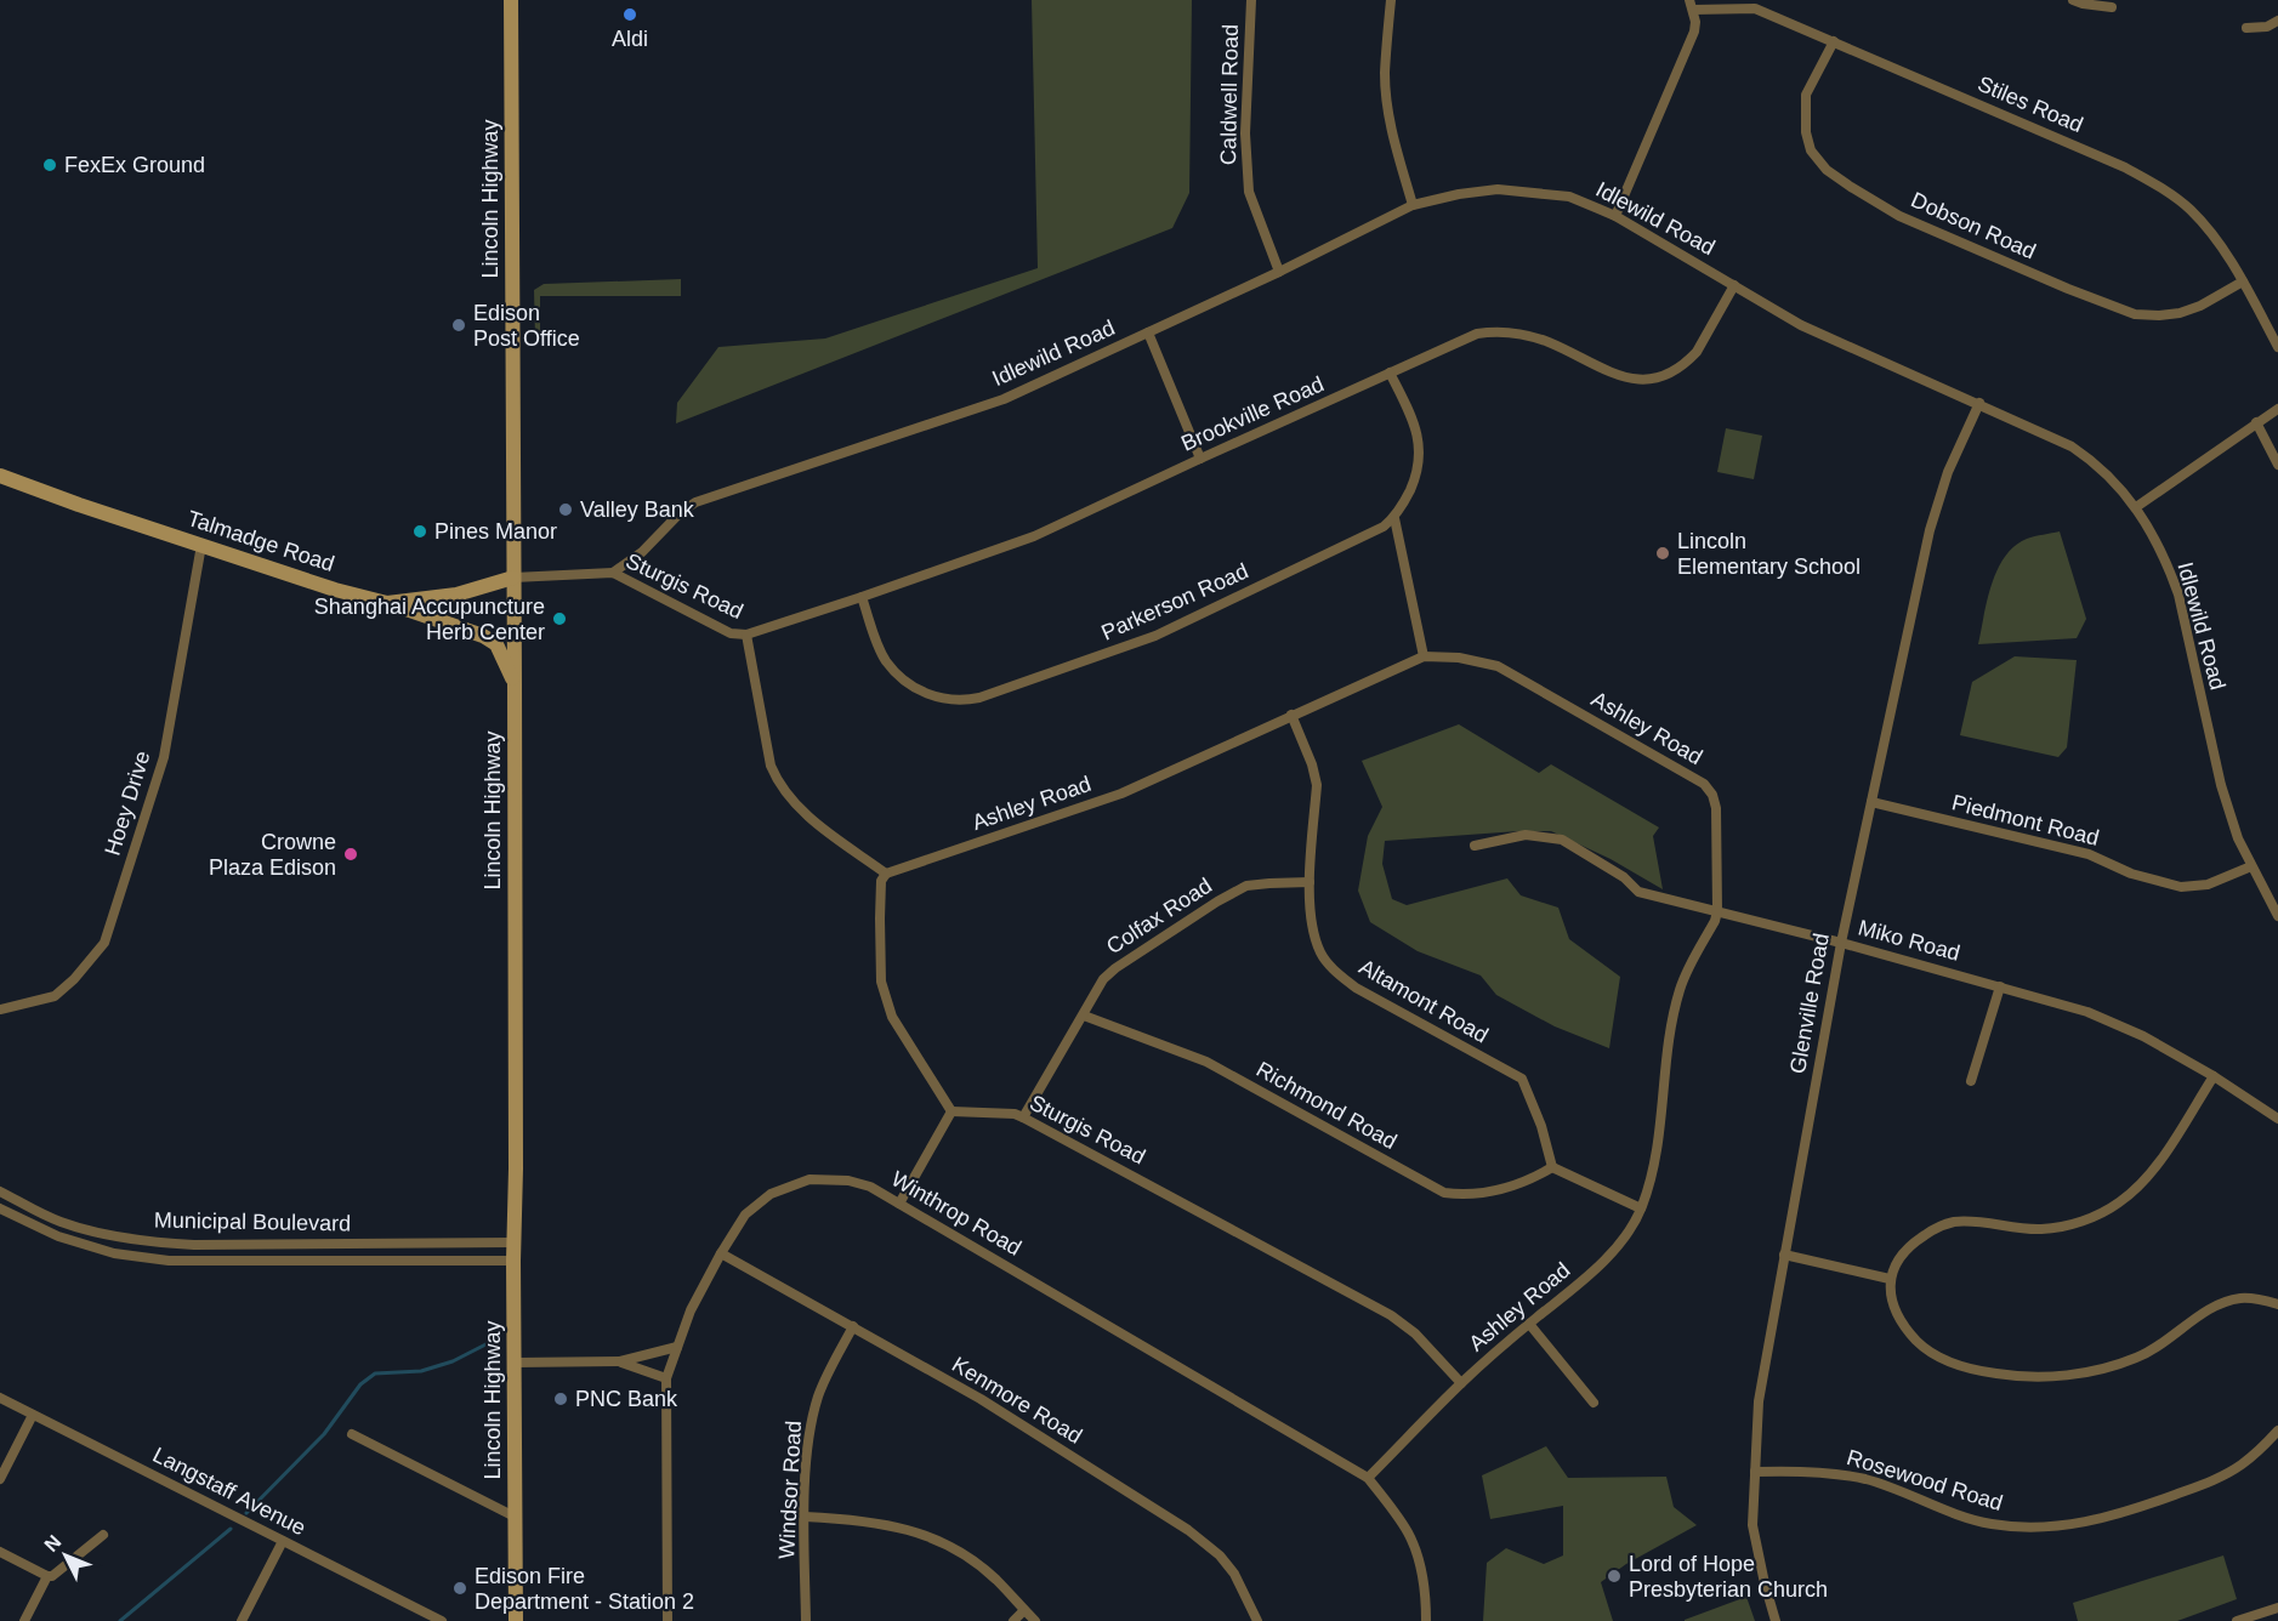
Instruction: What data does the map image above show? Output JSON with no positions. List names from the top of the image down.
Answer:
{
  "streets": {
    "main road": ["Lincoln Highway", "Talmadge Road"],
    "street": [
      "Caldwell Road",
      "Stiles Road",
      "Idlewild Road",
      "Dobson Road",
      "Brookville Road",
      "Sturgis Road",
      "Parkerson Road",
      "Ashley Road",
      "Hoey Drive",
      "Piedmont Road",
      "Colfax Road",
      "Miko Road",
      "Altamont Road",
      "Glenville Road",
      "Richmond Road",
      "Winthrop Road",
      "Municipal Boulevard",
      "Kenmore Road",
      "Rosewood Road",
      "Windsor Road",
      "Langstaff Avenue"
    ]
  },
  "crossings": [
    ["Caldwell Road", "Idlewild Road"],
    ["Stiles Road", "Dobson Road"],
    ["Lincoln Highway", "Talmadge Road"],
    ["Lincoln Highway", "Sturgis Road"],
    ["Lincoln Highway", "Municipal Boulevard"],
    ["Idlewild Road", "Brookville Road"],
    ["Idlewild Road", "Sturgis Road"],
    ["Idlewild Road", "Piedmont Road"],
    ["Idlewild Road", "Glenville Road"],
    ["Brookville Road", "Sturgis Road"],
    ["Brookville Road", "Parkerson Road"],
    ["Talmadge Road", "Sturgis Road"],
    ["Talmadge Road", "Hoey Drive"],
    ["Sturgis Road", "Ashley Road"],
    ["Sturgis Road", "Colfax Road"],
    ["Ashley Road", "Miko Road"],
    ["Ashley Road", "Altamont Road"],
    ["Ashley Road", "Winthrop Road"],
    ["Piedmont Road", "Glenville Road"],
    ["Colfax Road", "Altamont Road"],
    ["Colfax Road", "Richmond Road"],
    ["Miko Road", "Glenville Road"],
    ["Altamont Road", "Richmond Road"],
    ["Glenville Road", "Rosewood Road"],
    ["Winthrop Road", "Kenmore Road"],
    ["Kenmore Road", "Windsor Road"]
  ],
  "places": [
    "Aldi",
    "FexEx Ground",
    "Edison Post Office",
    "Valley Bank",
    "Pines Manor",
    "Lincoln Elementary School",
    "Shanghai Accupuncture Herb Center",
    "Crowne Plaza Edison",
    "PNC Bank",
    "Lord of Hope Presbyterian Church",
    "Edison Fire Department - Station 2"
  ],
  "north": "top left"
}
